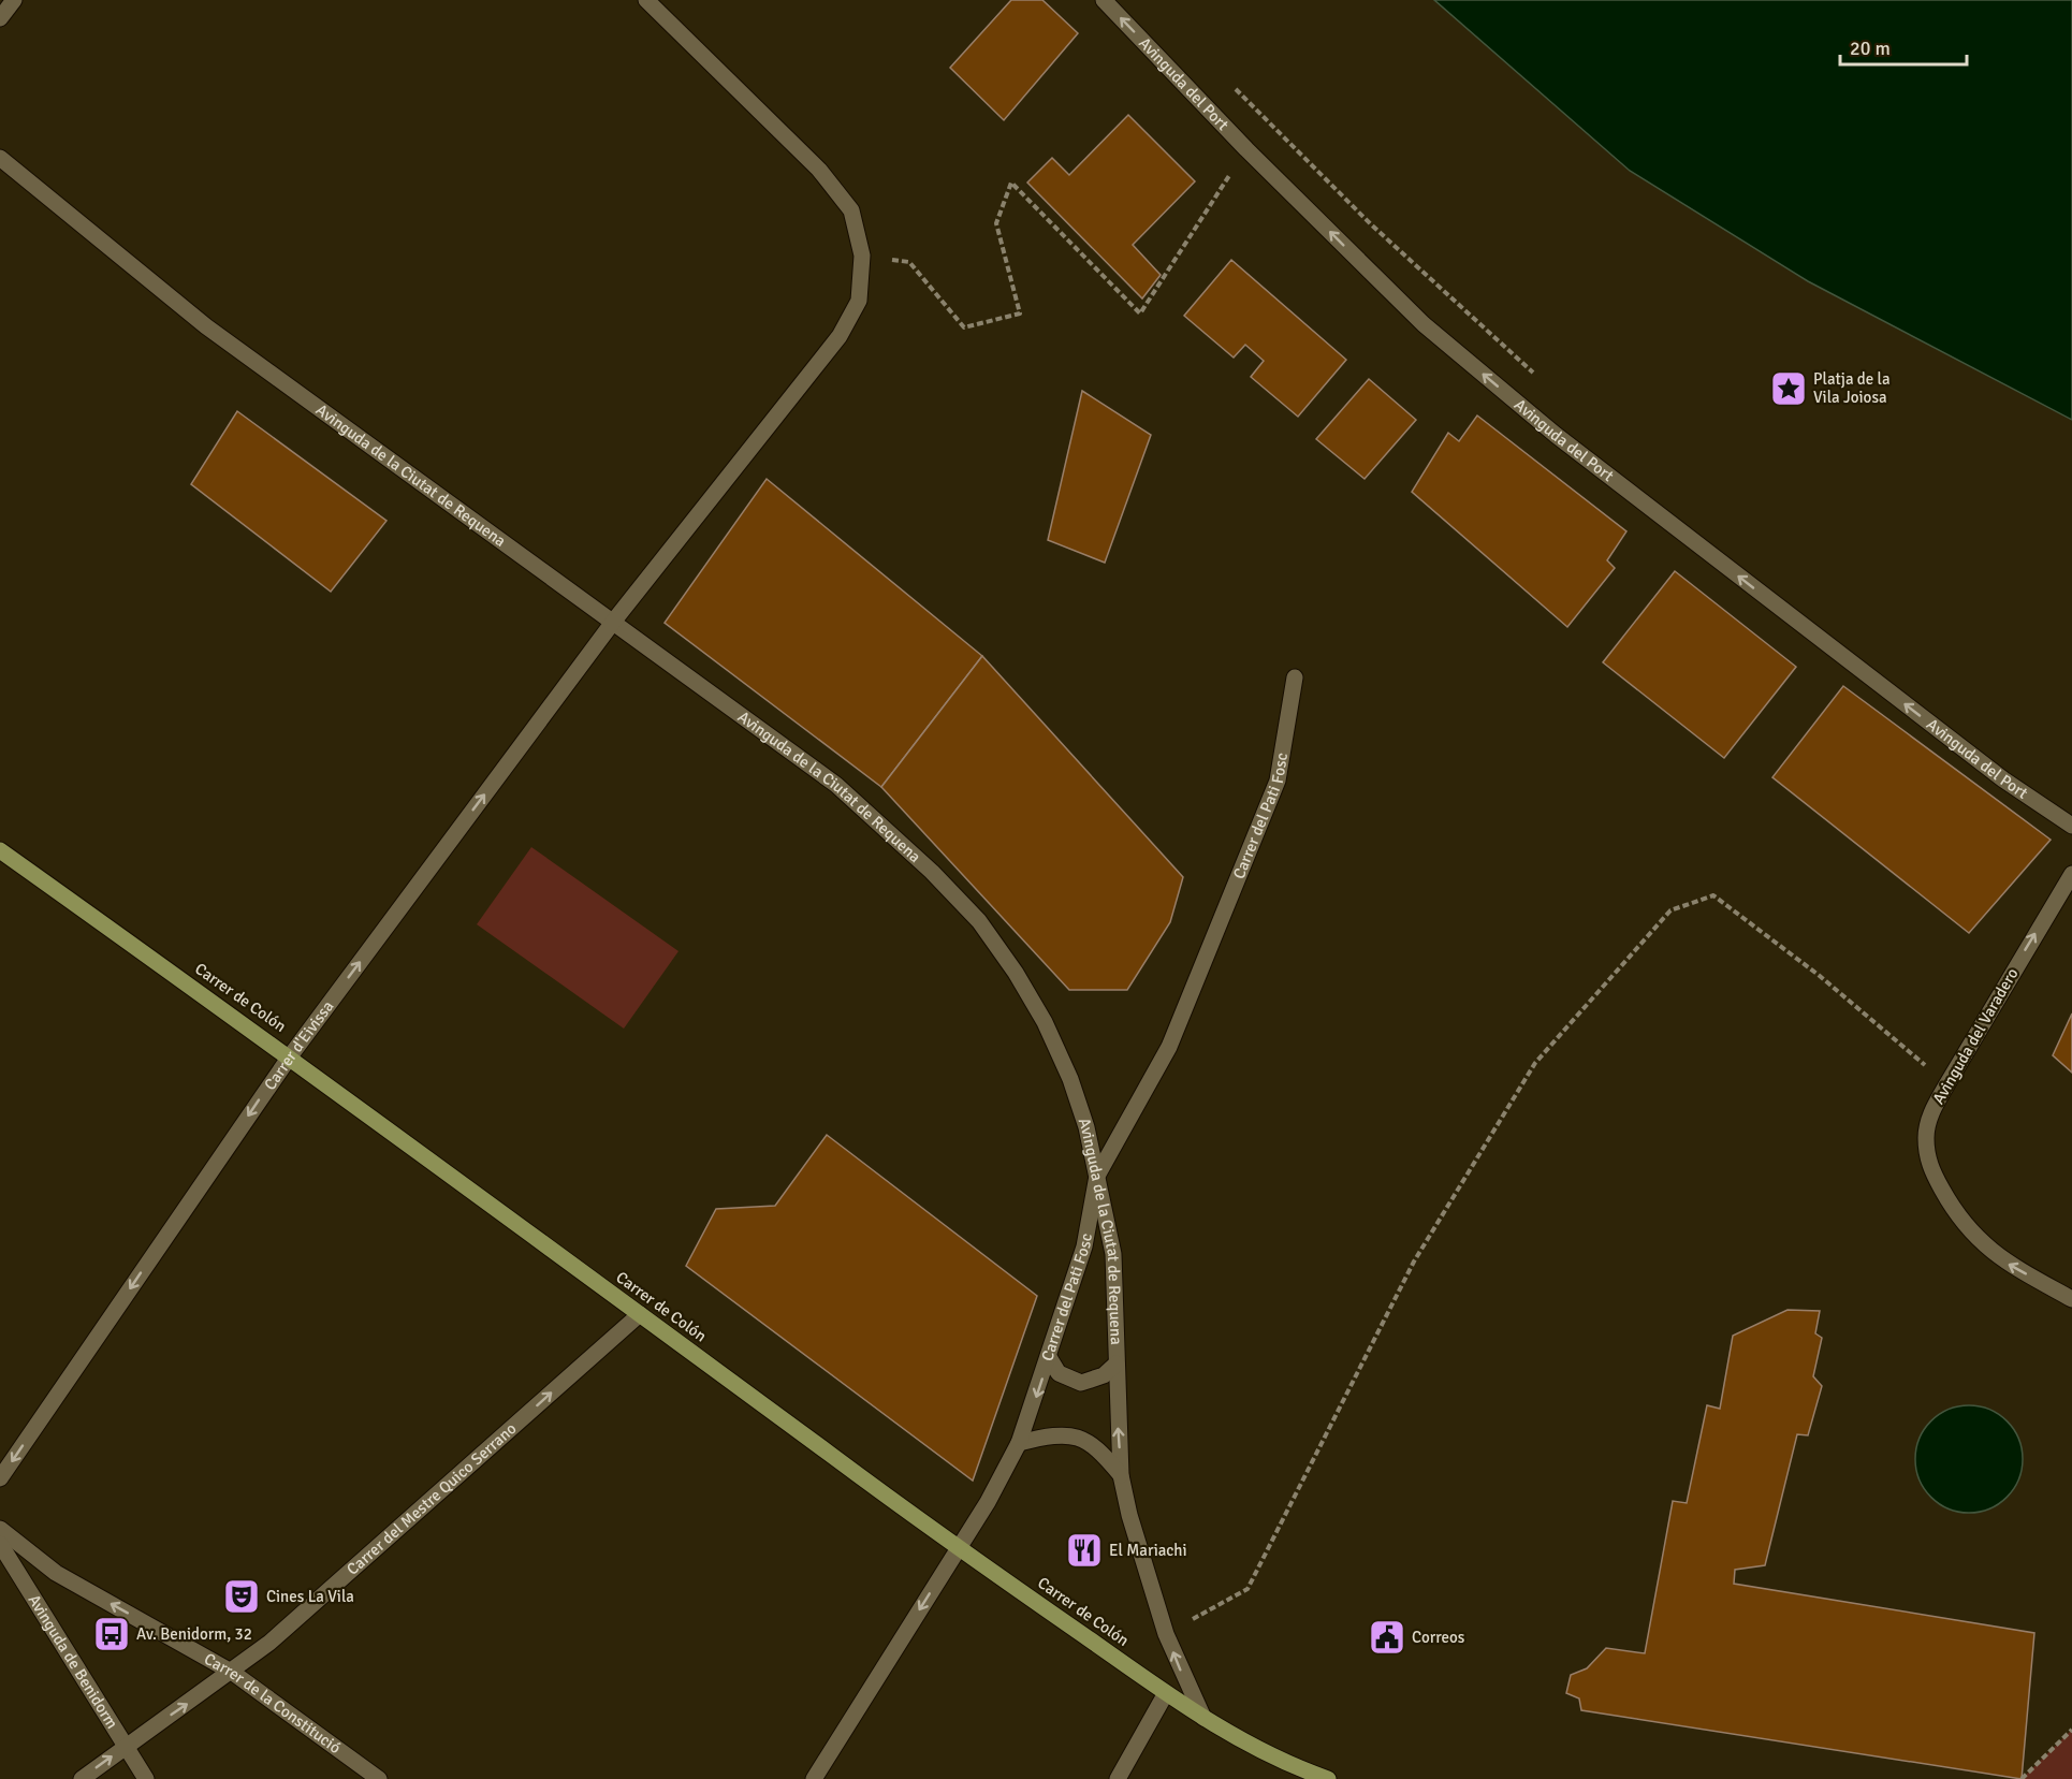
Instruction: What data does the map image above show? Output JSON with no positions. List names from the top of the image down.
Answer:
{
  "streets": {
    "main road": ["Carrer de Colón"],
    "street": [
      "Avinguda del Port",
      "Avinguda de la Ciutat de Requena",
      "Carrer del Pati Fosc",
      "Avinguda del Varadero",
      "Carrer d'Eivissa",
      "Carrer del Mestre Quico Serrano",
      "Avinguda de Benidorm",
      "Carrer de la Constitució"
    ]
  },
  "crossings": [
    ["Avinguda de la Ciutat de Requena", "Carrer del Pati Fosc"],
    ["Avinguda de la Ciutat de Requena", "Carrer de Colón"],
    ["Avinguda de la Ciutat de Requena", "Carrer d'Eivissa"],
    ["Carrer del Pati Fosc", "Carrer de Colón"],
    ["Carrer de Colón", "Carrer d'Eivissa"],
    ["Carrer de Colón", "Carrer del Mestre Quico Serrano"],
    ["Carrer del Mestre Quico Serrano", "Avinguda de Benidorm"],
    ["Carrer del Mestre Quico Serrano", "Carrer de la Constitució"]
  ],
  "one_way": ["Avinguda del Port", "Carrer del Mestre Quico Serrano", "Carrer de la Constitució"],
  "places": {
    "place": ["Platja de la Vila Joiosa"],
    "restaurant": ["El Mariachi"],
    "theatre": ["Cines La Vila"],
    "bus stop": ["Av. Benidorm, 32"],
    "public building": ["Correos"]
  },
  "scale_bar": "20 m"
}
